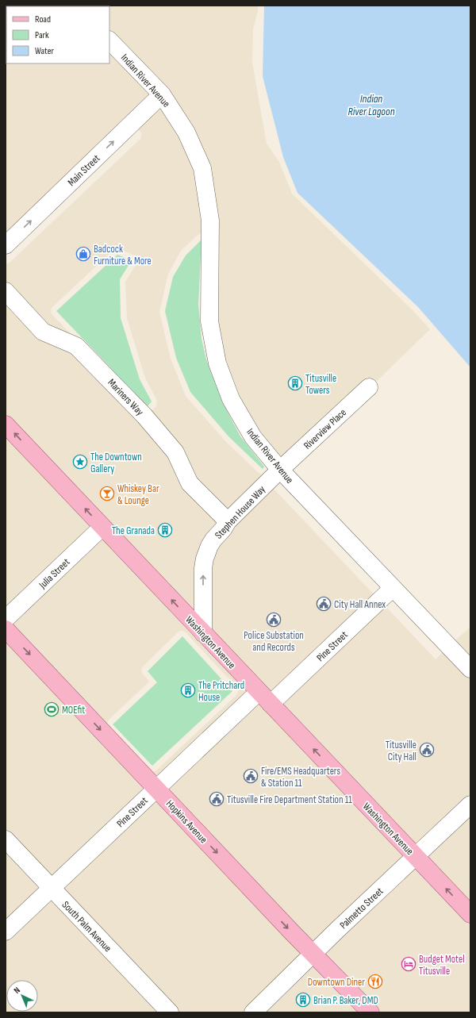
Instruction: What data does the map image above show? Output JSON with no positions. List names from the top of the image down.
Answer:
{
  "streets": {
    "main road": ["Washington Avenue", "Hopkins Avenue"],
    "street": [
      "Indian River Avenue",
      "Main Street",
      "Mariners Way",
      "Riverview Place",
      "Stephen House Way",
      "Julia Street",
      "Pine Street",
      "Palmetto Street",
      "South Palm Avenue"
    ]
  },
  "crossings": [
    ["Indian River Avenue", "Main Street"],
    ["Indian River Avenue", "Riverview Place"],
    ["Indian River Avenue", "Stephen House Way"],
    ["Indian River Avenue", "Pine Street"],
    ["Mariners Way", "Stephen House Way"],
    ["Riverview Place", "Stephen House Way"],
    ["Stephen House Way", "Washington Avenue"],
    ["Julia Street", "Washington Avenue"],
    ["Washington Avenue", "Pine Street"],
    ["Washington Avenue", "Palmetto Street"],
    ["Pine Street", "Hopkins Avenue"],
    ["Pine Street", "South Palm Avenue"],
    ["Hopkins Avenue", "Palmetto Street"]
  ],
  "one_way": [
    "Main Street",
    "Stephen House Way",
    "Washington Avenue",
    "Hopkins Avenue"
  ],
  "water": ["Indian River Lagoon"],
  "places": {
    "shop": ["Badcock Furniture & More"],
    "building": [
      "Titusville Towers",
      "The Granada",
      "The Pritchard House",
      "Brian P. Baker, DMD"
    ],
    "place": ["The Downtown Gallery"],
    "bar": ["Whiskey Bar & Lounge"],
    "public building": [
      "City Hall Annex",
      "Police Substation and Records",
      "Titusville City Hall",
      "Fire/EMS Headquarters & Station 11",
      "Titusville Fire Department Station 11"
    ],
    "sports": ["MOEfit"],
    "hotel": ["Budget Motel Titusville"],
    "restaurant": ["Downtown Diner"]
  },
  "legend": ["Road", "Park", "Water"],
  "north": "top left"
}
